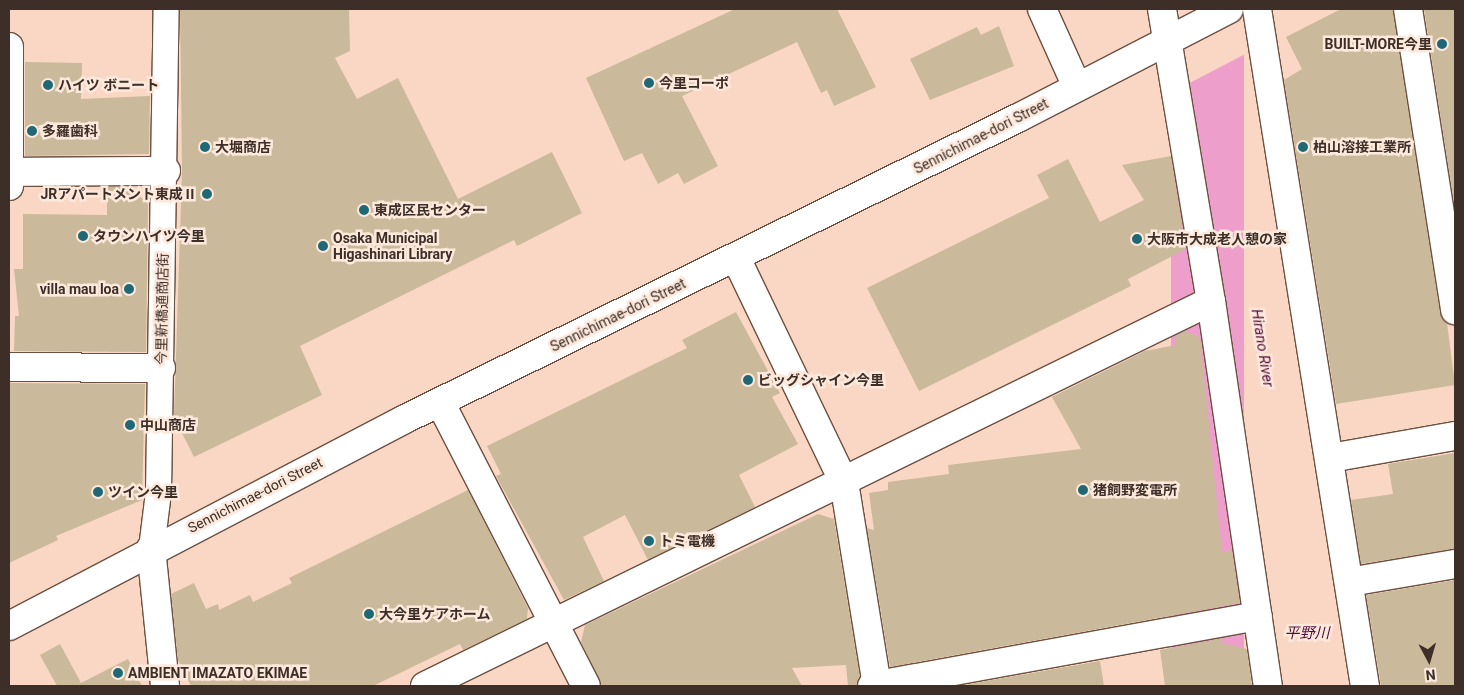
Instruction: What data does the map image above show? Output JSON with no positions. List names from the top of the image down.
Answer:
{
  "streets": {
    "street": ["Sennichimae-dori Street", "今里新橋通商店街"]
  },
  "crossings": [
    ["Sennichimae-dori Street", "今里新橋通商店街"]
  ],
  "water": ["Hirano River", "平野川"],
  "places": [
    "BUILT-MORE今里",
    "今里コーポ",
    "ハイツ ボニート",
    "多羅歯科",
    "大堀商店",
    "柏山溶接工業所",
    "JRアパートメント東成Ⅱ",
    "東成区民センター",
    "タウンハイツ今里",
    "大阪市大成老人憩の家",
    "Osaka Municipal Higashinari Library",
    "villa mau loa",
    "ビッグシャイン今里",
    "中山商店",
    "猪飼野変電所",
    "ツイン今里",
    "トミ電機",
    "大今里ケアホーム",
    "AMBIENT IMAZATO EKIMAE"
  ],
  "north": "bottom"
}
